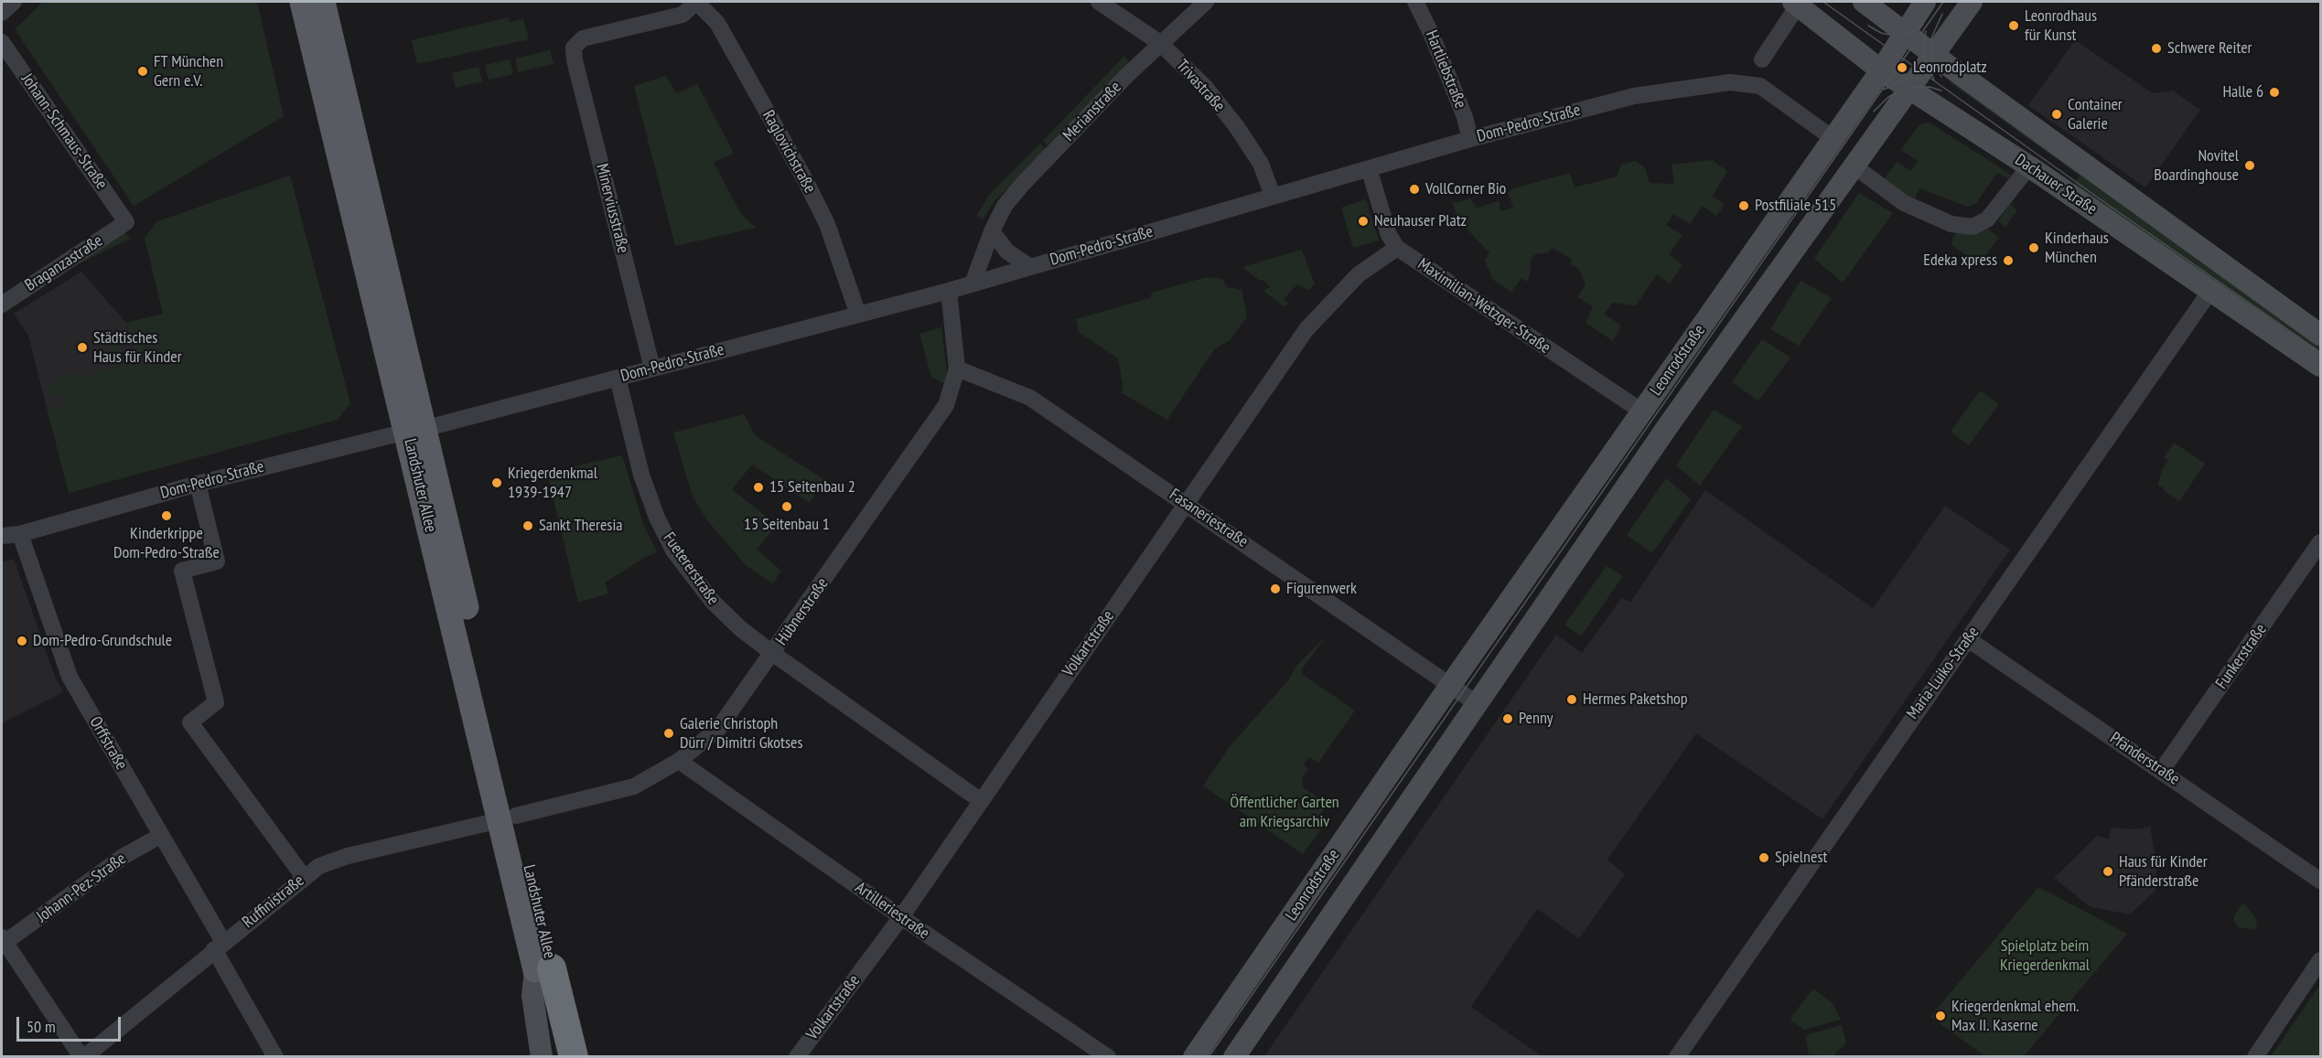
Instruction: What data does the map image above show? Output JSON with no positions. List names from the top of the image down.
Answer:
{
  "streets": {
    "highway": ["Landshuter Allee"],
    "main road": ["Dachauer Straße", "Leonrodstraße"],
    "street": [
      "Hartliebstraße",
      "Trivastraße",
      "Merianstraße",
      "Dom-Pedro-Straße",
      "Johann-Schmaus-Straße",
      "Raglovichstraße",
      "Minerviusstraße",
      "Braganzastraße",
      "Maximilian-Wetzger-Straße",
      "Fasaneriestraße",
      "Fuetererstraße",
      "Hübnerstraße",
      "Volkartstraße",
      "Funkerstraße",
      "Maria-Luiko-Straße",
      "Orffstraße",
      "Pfänderstraße",
      "Johann-Pez-Straße",
      "Ruffinistraße",
      "Artilleriestraße"
    ]
  },
  "crossings": [
    ["Hartliebstraße", "Dom-Pedro-Straße"],
    ["Trivastraße", "Merianstraße"],
    ["Trivastraße", "Dom-Pedro-Straße"],
    ["Merianstraße", "Dom-Pedro-Straße"],
    ["Dom-Pedro-Straße", "Raglovichstraße"],
    ["Dom-Pedro-Straße", "Minerviusstraße"],
    ["Dom-Pedro-Straße", "Landshuter Allee"],
    ["Dom-Pedro-Straße", "Fuetererstraße"],
    ["Dom-Pedro-Straße", "Hübnerstraße"],
    ["Dom-Pedro-Straße", "Orffstraße"],
    ["Johann-Schmaus-Straße", "Braganzastraße"],
    ["Raglovichstraße", "Minerviusstraße"],
    ["Dachauer Straße", "Leonrodstraße"],
    ["Dachauer Straße", "Maria-Luiko-Straße"],
    ["Maximilian-Wetzger-Straße", "Leonrodstraße"],
    ["Maximilian-Wetzger-Straße", "Volkartstraße"],
    ["Leonrodstraße", "Fasaneriestraße"],
    ["Landshuter Allee", "Hübnerstraße"],
    ["Landshuter Allee", "Ruffinistraße"],
    ["Fasaneriestraße", "Hübnerstraße"],
    ["Fasaneriestraße", "Volkartstraße"],
    ["Fuetererstraße", "Hübnerstraße"],
    ["Fuetererstraße", "Volkartstraße"],
    ["Hübnerstraße", "Ruffinistraße"],
    ["Hübnerstraße", "Artilleriestraße"],
    ["Volkartstraße", "Artilleriestraße"],
    ["Funkerstraße", "Pfänderstraße"],
    ["Maria-Luiko-Straße", "Pfänderstraße"],
    ["Orffstraße", "Johann-Pez-Straße"],
    ["Orffstraße", "Ruffinistraße"]
  ],
  "parks": ["Öffentlicher Garten am Kriegsarchiv", "Spielplatz beim Kriegerdenkmal"],
  "places": [
    "Leonrodhaus für Kunst",
    "Schwere Reiter",
    "Leonrodplatz",
    "FT München Gern e.V.",
    "Halle 6",
    "Container Galerie",
    "Novitel Boardinghouse",
    "VollCorner Bio",
    "Postfiliale 515",
    "Neuhauser Platz",
    "Kinderhaus München",
    "Edeka xpress",
    "Städtisches Haus für Kinder",
    "Kriegerdenkmal 1939-1947",
    "15 Seitenbau 2",
    "15 Seitenbau 1",
    "Kinderkrippe Dom-Pedro-Straße",
    "Sankt Theresia",
    "Figurenwerk",
    "Dom-Pedro-Grundschule",
    "Hermes Paketshop",
    "Penny",
    "Galerie Christoph Dürr / Dimitri Gkotses",
    "Spielnest",
    "Haus für Kinder Pfänderstraße",
    "Kriegerdenkmal ehem. Max II. Kaserne"
  ],
  "scale_bar": "50 m"
}
